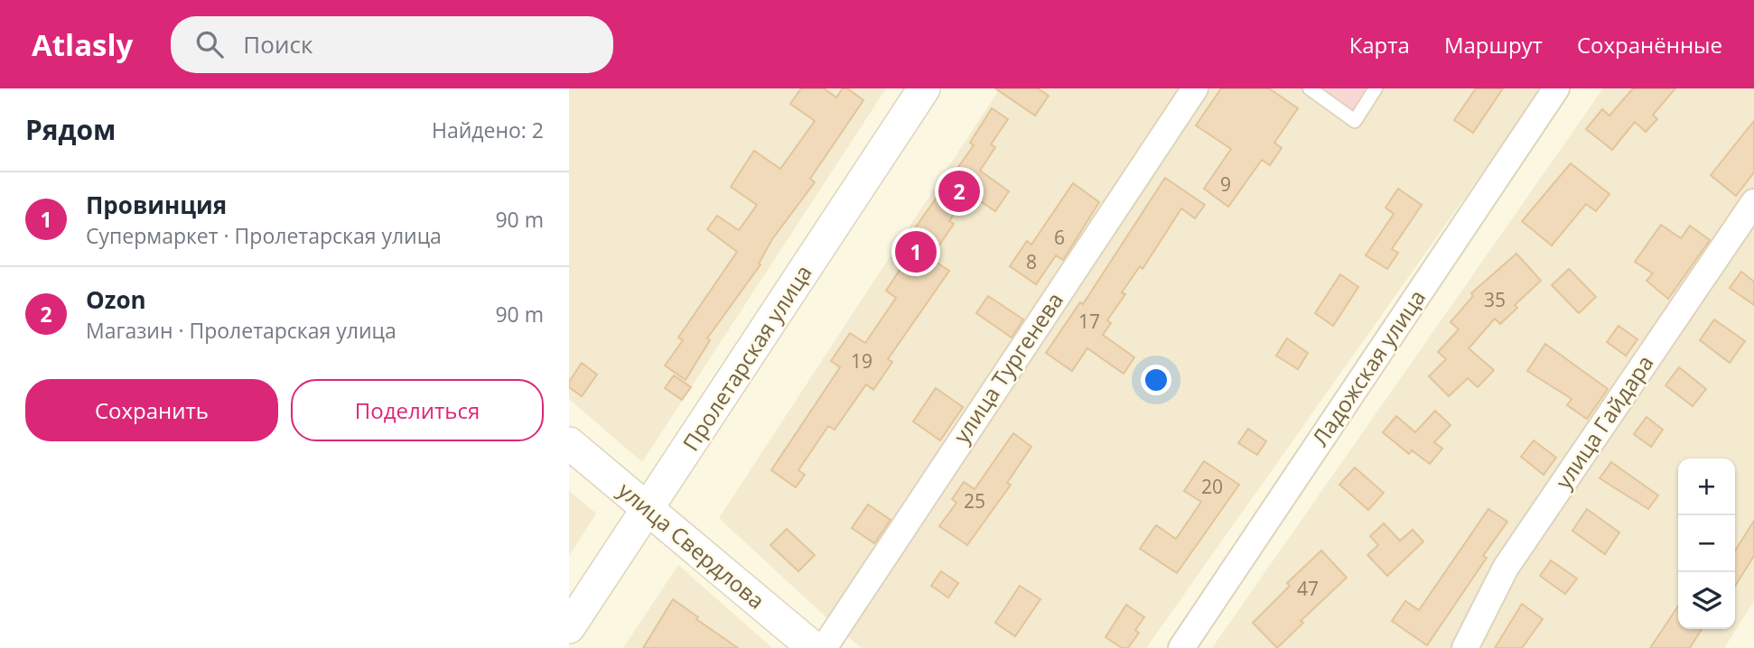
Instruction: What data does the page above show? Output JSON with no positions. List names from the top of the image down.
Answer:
{
  "streets": {
    "street": [
      "Пролетарская улица",
      "улица Тургенева",
      "Ладожская улица",
      "улица Гайдара",
      "улица Свердлова"
    ]
  },
  "crossings": [
    ["Пролетарская улица", "улица Свердлова"]
  ],
  "house_numbers": [
    "9",
    "6",
    "8",
    "35",
    "17",
    "19",
    "20",
    "25",
    "47"
  ],
  "page": {
    "header": "Atlasly",
    "search": "Поиск",
    "nav": ["Карта", "Маршрут", "Сохранённые"],
    "heading": ["Рядом", "Найдено: 2"],
    "pins": ["2", "1"],
    "list": [
      {
        "mark": "1",
        "name": "Провинция",
        "note": "Супермаркет · Пролетарская улица",
        "value": "90 m"
      },
      {
        "mark": "2",
        "name": "Ozon",
        "note": "Магазин · Пролетарская улица",
        "value": "90 m"
      }
    ],
    "buttons": ["Сохранить", "Поделиться"],
    "map_buttons": ["+", "−"]
  }
}
